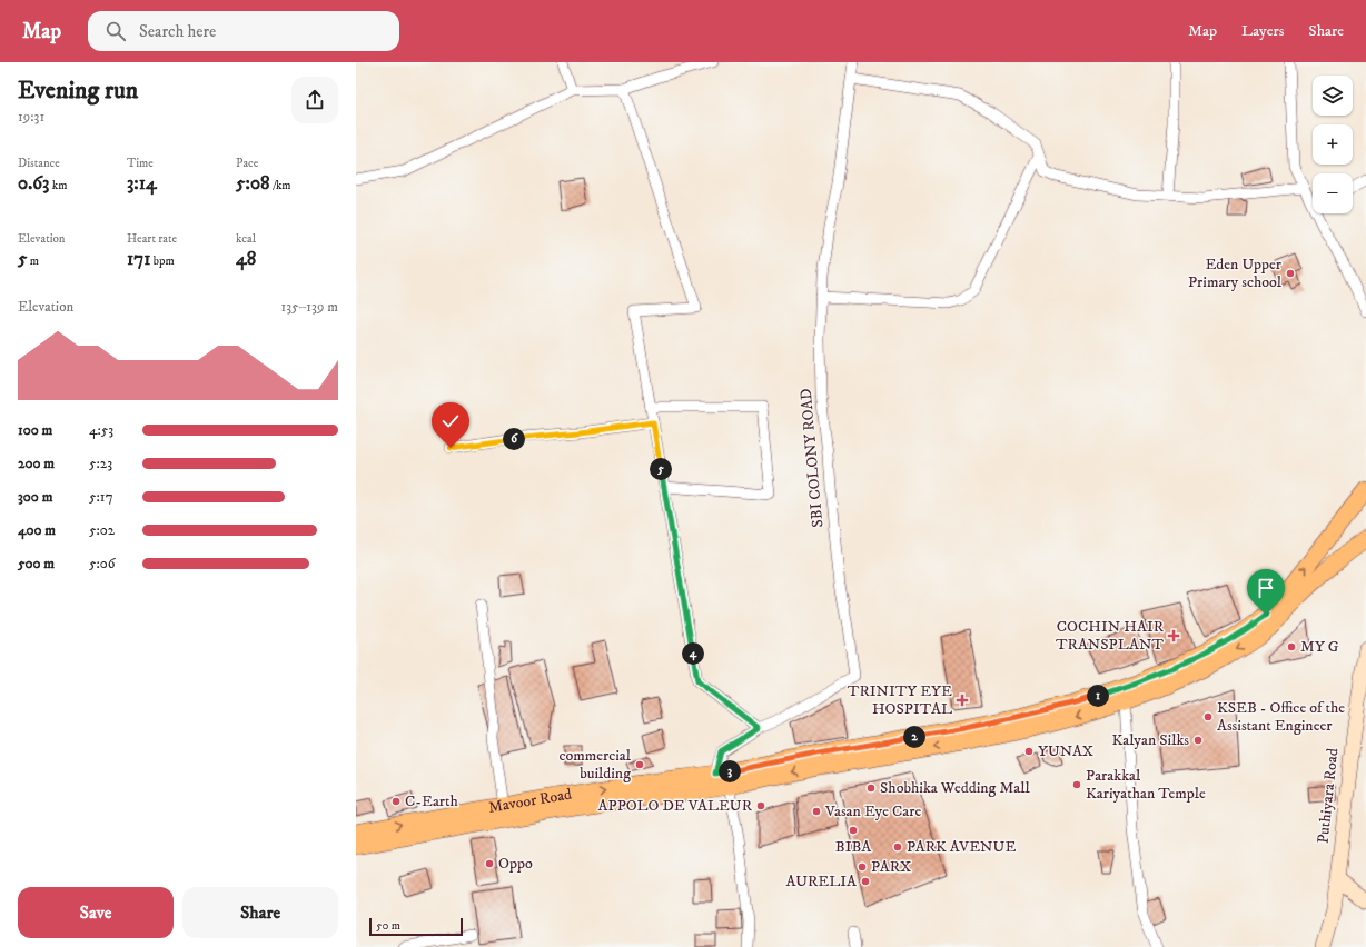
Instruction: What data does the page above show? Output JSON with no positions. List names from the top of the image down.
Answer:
{
  "streets": {
    "main road": ["Mavoor Road"],
    "street": ["SBI COLONY ROAD", "Puthiyara Road"]
  },
  "crossings": [
    ["SBI COLONY ROAD", "Mavoor Road"]
  ],
  "places": {
    "other": [
      "Eden Upper Primary school",
      "MY G",
      "KSEB - Office of the Assistant Engineer",
      "Kalyan Silks",
      "YUNAX",
      "commercial building",
      "Parakkal Kariyathan Temple",
      "Shobhika Wedding Mall",
      "C-Earth",
      "APPOLO DE VALEUR",
      "Vasan Eye Care",
      "BIBA",
      "PARK AVENUE",
      "Oppo",
      "PARX",
      "AURELIA"
    ],
    "health": ["COCHIN HAIR TRANSPLANT", "TRINITY EYE HOSPITAL"]
  },
  "scale_bar": "50 m",
  "page": {
    "header": "Map",
    "search": "Search here",
    "nav": ["Map", "Layers", "Share"],
    "heading": ["Evening run", "19:31"],
    "map_buttons": ["+", "−"],
    "stats": [
      ["Distance", "0.63 km"],
      ["Time", "3:14"],
      ["Pace", "5:08 /km"],
      ["Elevation", "5 m"],
      ["Heart rate", "171 bpm"],
      ["kcal", "48"]
    ],
    "chart": ["Elevation", "135–139 m"],
    "list": [
      {
        "name": "100 m",
        "note": "4:53"
      },
      {
        "name": "200 m",
        "note": "5:23"
      },
      {
        "name": "300 m",
        "note": "5:17"
      },
      {
        "name": "400 m",
        "note": "5:02"
      },
      {
        "name": "500 m",
        "note": "5:06"
      }
    ],
    "pins": [
      "6",
      "5",
      "4",
      "1",
      "2",
      "3"
    ],
    "buttons": ["Save", "Share"],
    "scale": "50 m"
  }
}
